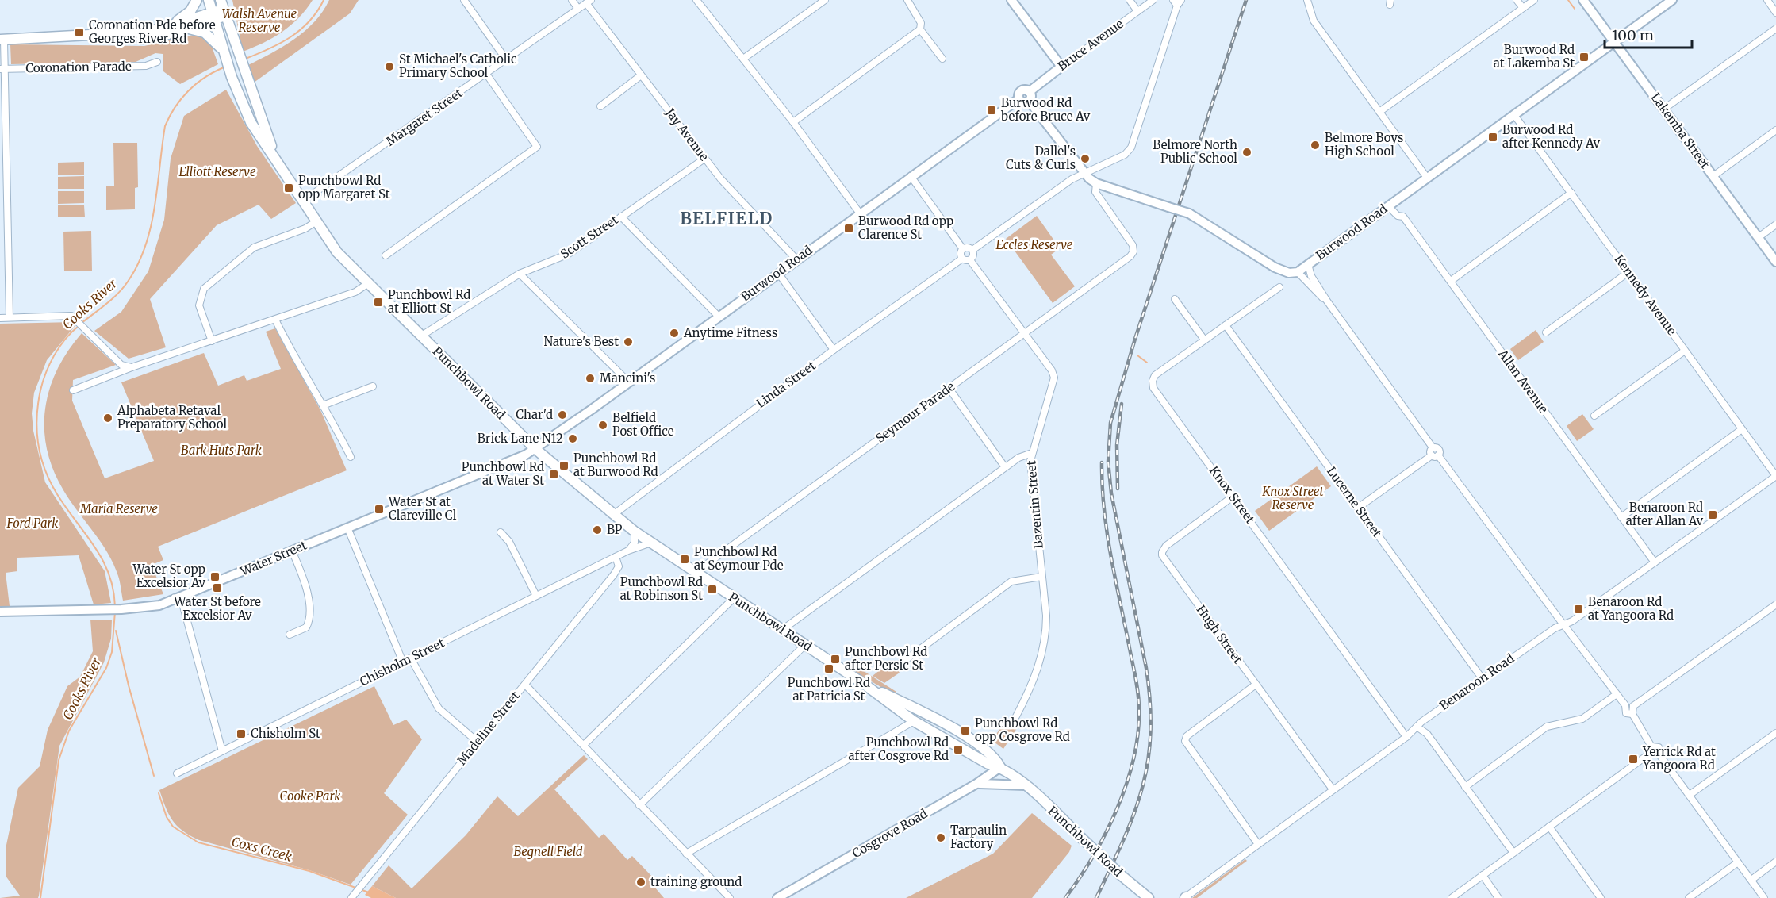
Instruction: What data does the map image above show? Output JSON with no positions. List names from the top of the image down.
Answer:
{
  "streets": {
    "main road": [
      "Bruce Avenue",
      "Lakemba Street",
      "Burwood Road",
      "Punchbowl Road",
      "Water Street",
      "Cosgrove Road"
    ],
    "street": [
      "Coronation Parade",
      "Margaret Street",
      "Jay Avenue",
      "Scott Street",
      "Kennedy Avenue",
      "Allan Avenue",
      "Linda Street",
      "Seymour Parade",
      "Knox Street",
      "Lucerne Street",
      "Bazentin Street",
      "Hugh Street",
      "Chisholm Street",
      "Benaroon Road",
      "Madeline Street"
    ]
  },
  "crossings": [
    ["Bruce Avenue", "Burwood Road"],
    ["Margaret Street", "Jay Avenue"],
    ["Margaret Street", "Punchbowl Road"],
    ["Lakemba Street", "Burwood Road"],
    ["Jay Avenue", "Burwood Road"],
    ["Jay Avenue", "Scott Street"],
    ["Burwood Road", "Kennedy Avenue"],
    ["Burwood Road", "Allan Avenue"],
    ["Burwood Road", "Punchbowl Road"],
    ["Burwood Road", "Water Street"],
    ["Scott Street", "Punchbowl Road"],
    ["Kennedy Avenue", "Benaroon Road"],
    ["Allan Avenue", "Benaroon Road"],
    ["Punchbowl Road", "Linda Street"],
    ["Punchbowl Road", "Seymour Parade"],
    ["Punchbowl Road", "Water Street"],
    ["Punchbowl Road", "Chisholm Street"],
    ["Punchbowl Road", "Cosgrove Road"],
    ["Linda Street", "Bazentin Street"],
    ["Seymour Parade", "Bazentin Street"],
    ["Knox Street", "Lucerne Street"],
    ["Knox Street", "Hugh Street"],
    ["Knox Street", "Benaroon Road"],
    ["Lucerne Street", "Benaroon Road"],
    ["Hugh Street", "Benaroon Road"],
    ["Chisholm Street", "Madeline Street"]
  ],
  "districts": ["BELFIELD"],
  "water": ["Cooks River", "Coxs Creek"],
  "parks": [
    "Walsh Avenue Reserve",
    "Elliott Reserve",
    "Eccles Reserve",
    "Bark Huts Park",
    "Knox Street Reserve",
    "Maria Reserve",
    "Ford Park",
    "Cooke Park",
    "Begnell Field"
  ],
  "places": {
    "transit": [
      "Coronation Pde before Georges River Rd",
      "Burwood Rd at Lakemba St",
      "Burwood Rd before Bruce Av",
      "Burwood Rd after Kennedy Av",
      "Punchbowl Rd opp Margaret St",
      "Burwood Rd opp Clarence St",
      "Punchbowl Rd at Elliott St",
      "Punchbowl Rd at Burwood Rd",
      "Punchbowl Rd at Water St",
      "Water St at Clareville Cl",
      "Benaroon Rd after Allan Av",
      "Punchbowl Rd at Seymour Pde",
      "Water St opp Excelsior Av",
      "Water St before Excelsior Av",
      "Punchbowl Rd at Robinson St",
      "Benaroon Rd at Yangoora Rd",
      "Punchbowl Rd after Persic St",
      "Punchbowl Rd at Patricia St",
      "Punchbowl Rd opp Cosgrove Rd",
      "Chisholm St",
      "Punchbowl Rd after Cosgrove Rd",
      "Yerrick Rd at Yangoora Rd"
    ],
    "other": [
      "St Michael's Catholic Primary School",
      "Belmore Boys High School",
      "Belmore North Public School",
      "Dallel's Cuts & Curls",
      "Anytime Fitness",
      "Nature's Best",
      "Mancini's",
      "Char'd",
      "Alphabeta Retaval Preparatory School",
      "Belfield Post Office",
      "Brick Lane N12",
      "BP",
      "Tarpaulin Factory",
      "training ground"
    ]
  },
  "scale_bar": "100 m"
}
